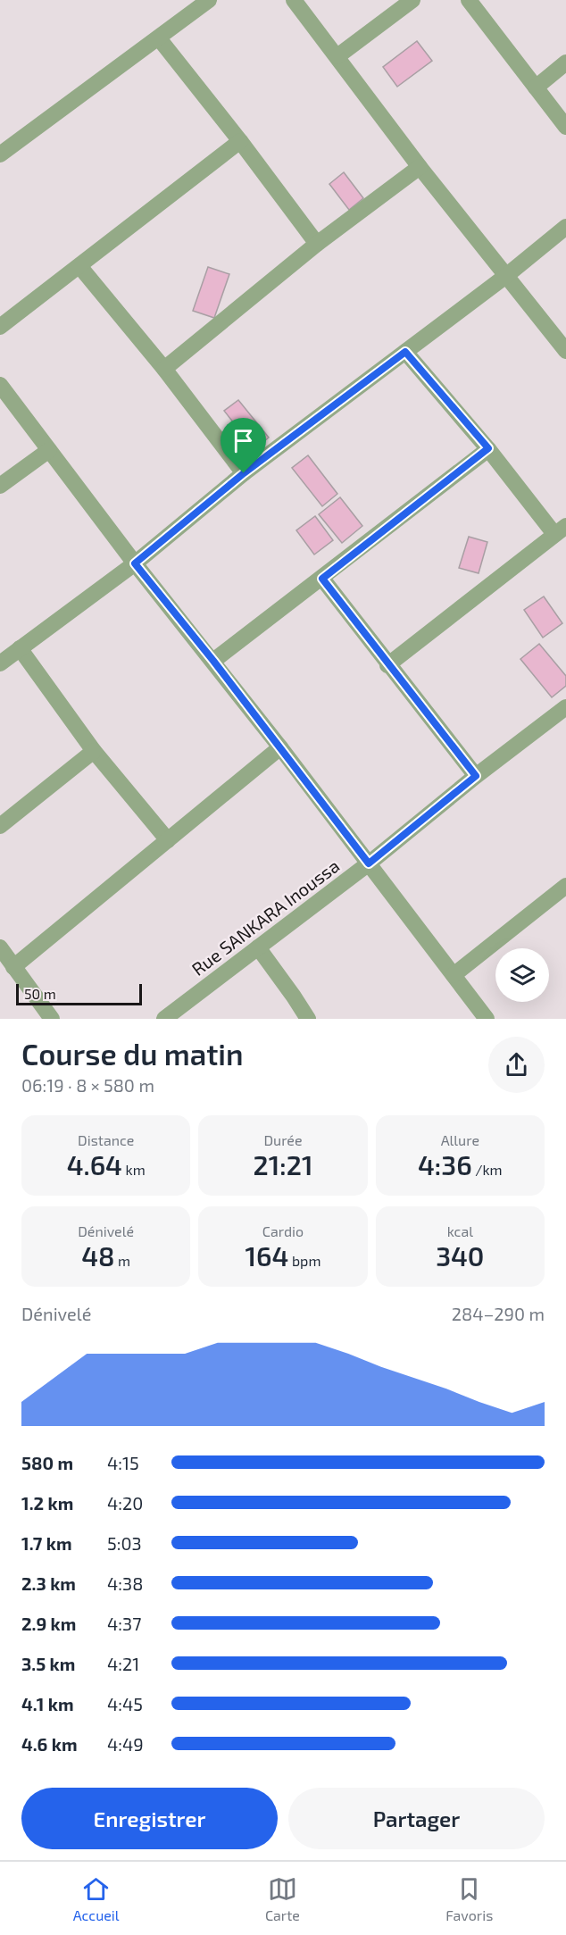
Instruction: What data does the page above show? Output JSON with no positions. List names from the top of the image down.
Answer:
{
  "streets": {
    "street": ["Rue SANKARA Inoussa"]
  },
  "scale_bar": "50 m",
  "page": {
    "scale": "50 m",
    "heading": ["Course du matin", "06:19 · 8 × 580 m"],
    "stats": [
      ["Distance", "4.64 km"],
      ["Durée", "21:21"],
      ["Allure", "4:36 /km"],
      ["Dénivelé", "48 m"],
      ["Cardio", "164 bpm"],
      ["kcal", "340"]
    ],
    "chart": ["Dénivelé", "284–290 m"],
    "list": [
      {
        "name": "580 m",
        "note": "4:15"
      },
      {
        "name": "1.2 km",
        "note": "4:20"
      },
      {
        "name": "1.7 km",
        "note": "5:03"
      },
      {
        "name": "2.3 km",
        "note": "4:38"
      },
      {
        "name": "2.9 km",
        "note": "4:37"
      },
      {
        "name": "3.5 km",
        "note": "4:21"
      },
      {
        "name": "4.1 km",
        "note": "4:45"
      },
      {
        "name": "4.6 km",
        "note": "4:49"
      }
    ],
    "buttons": ["Enregistrer", "Partager"],
    "tabs": ["Accueil", "Carte", "Favoris"]
  }
}
